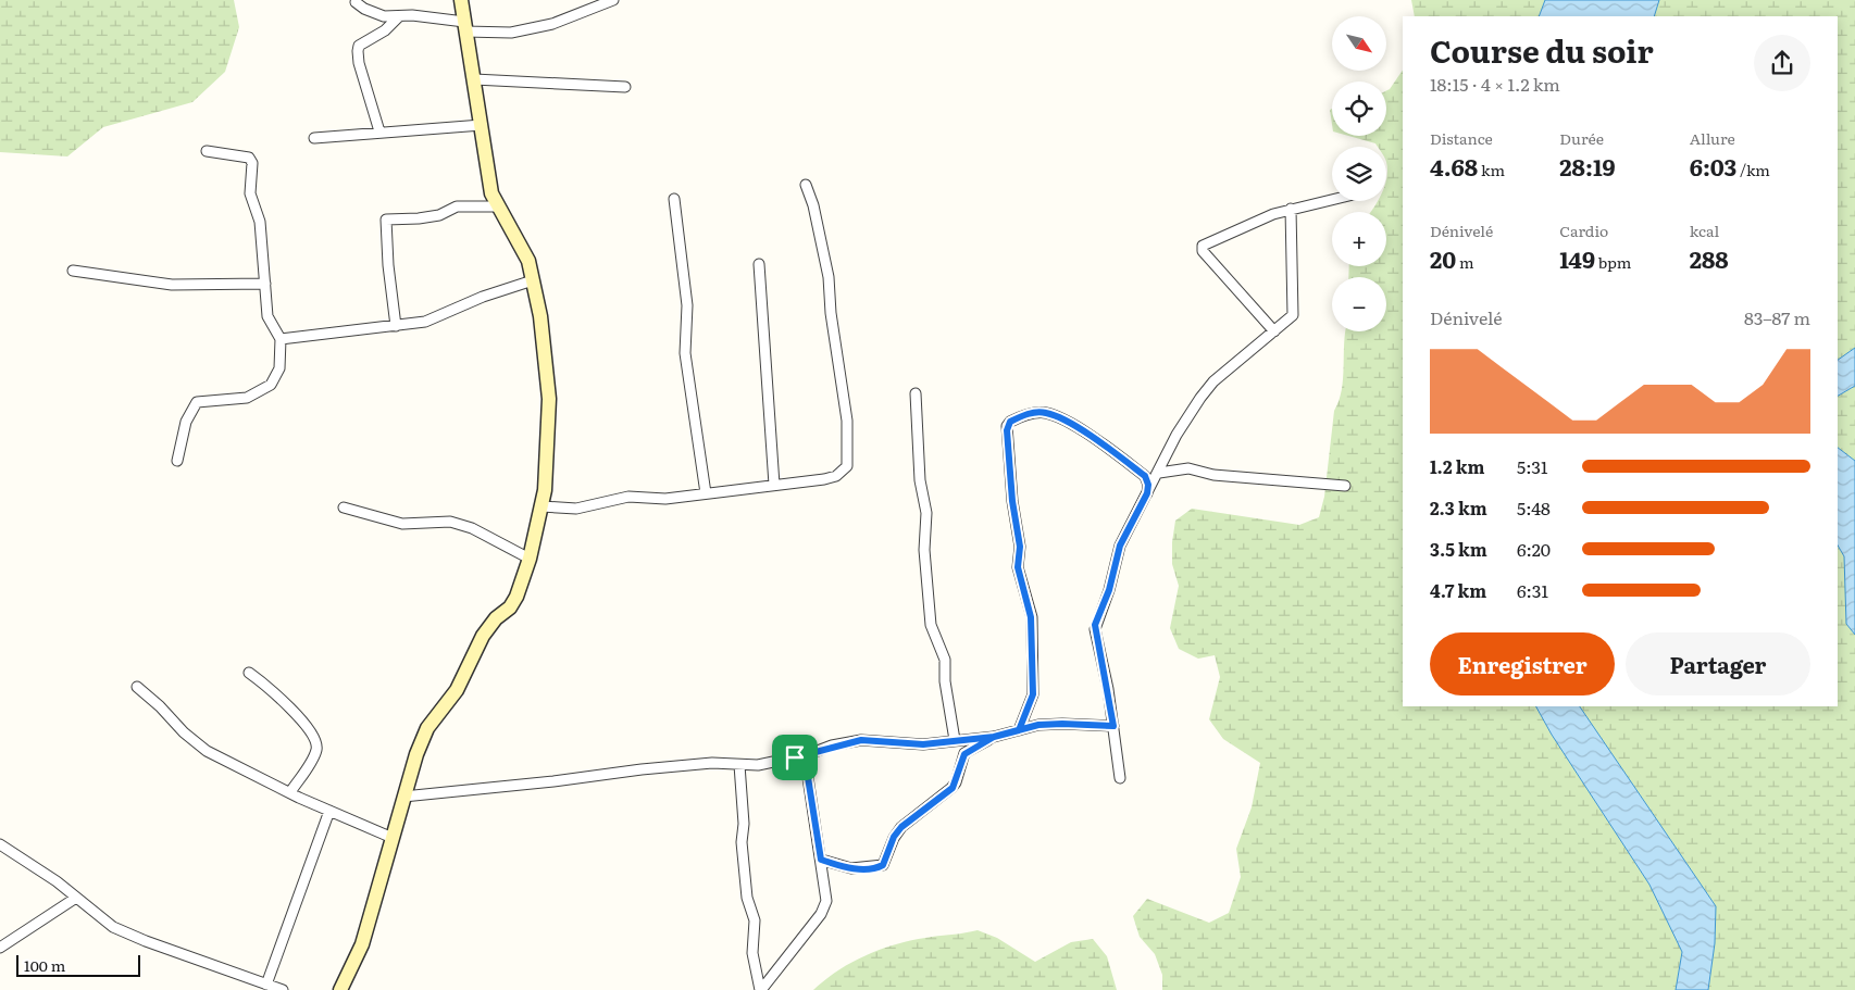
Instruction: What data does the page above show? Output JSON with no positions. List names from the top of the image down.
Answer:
{
  "scale_bar": "100 m",
  "north": "bottom right",
  "page": {
    "map_buttons": ["+", "−"],
    "heading": ["Course du soir", "18:15 · 4 × 1.2 km"],
    "stats": [
      ["Distance", "4.68 km"],
      ["Durée", "28:19"],
      ["Allure", "6:03 /km"],
      ["Dénivelé", "20 m"],
      ["Cardio", "149 bpm"],
      ["kcal", "288"]
    ],
    "chart": ["Dénivelé", "83–87 m"],
    "list": [
      {
        "name": "1.2 km",
        "note": "5:31"
      },
      {
        "name": "2.3 km",
        "note": "5:48"
      },
      {
        "name": "3.5 km",
        "note": "6:20"
      },
      {
        "name": "4.7 km",
        "note": "6:31"
      }
    ],
    "buttons": ["Enregistrer", "Partager"],
    "scale": "100 m"
  }
}
